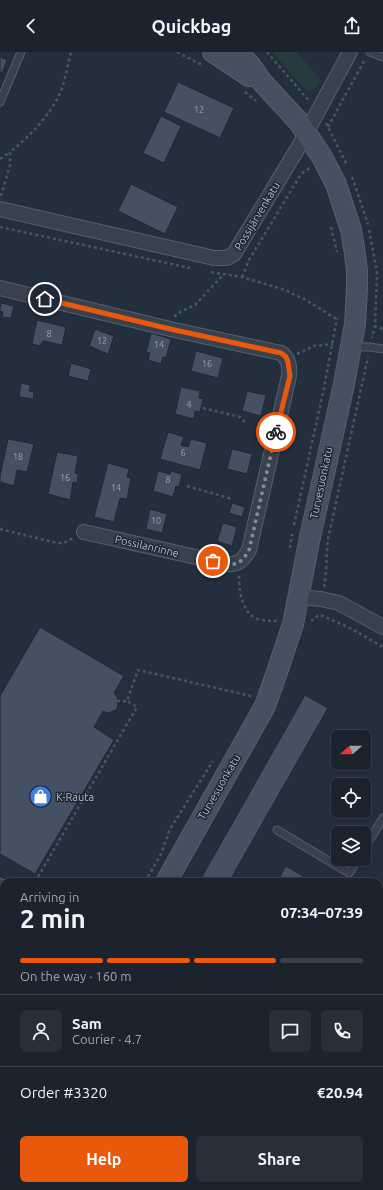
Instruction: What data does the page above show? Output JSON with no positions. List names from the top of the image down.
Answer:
{
  "streets": {
    "main road": ["Turvesuonkatu"],
    "street": ["Possijärvenkatu", "Possilanrinne"]
  },
  "crossings": [
    ["Possijärvenkatu", "Turvesuonkatu"]
  ],
  "places": {
    "shop": ["K-Rauta"]
  },
  "house_numbers": [
    "12",
    "8",
    "12",
    "14",
    "16",
    "4",
    "6",
    "18",
    "16",
    "8",
    "14",
    "10"
  ],
  "north": "left",
  "page": {
    "header": "Quickbag",
    "heading": ["2 min", "Arriving in", "07:34–07:39"],
    "panel": [
      "Sam",
      "Courier · 4.7",
      "Order #3320",
      "€20.94"
    ],
    "bar": "On the way · 160 m",
    "buttons": ["Help", "Share"]
  }
}
